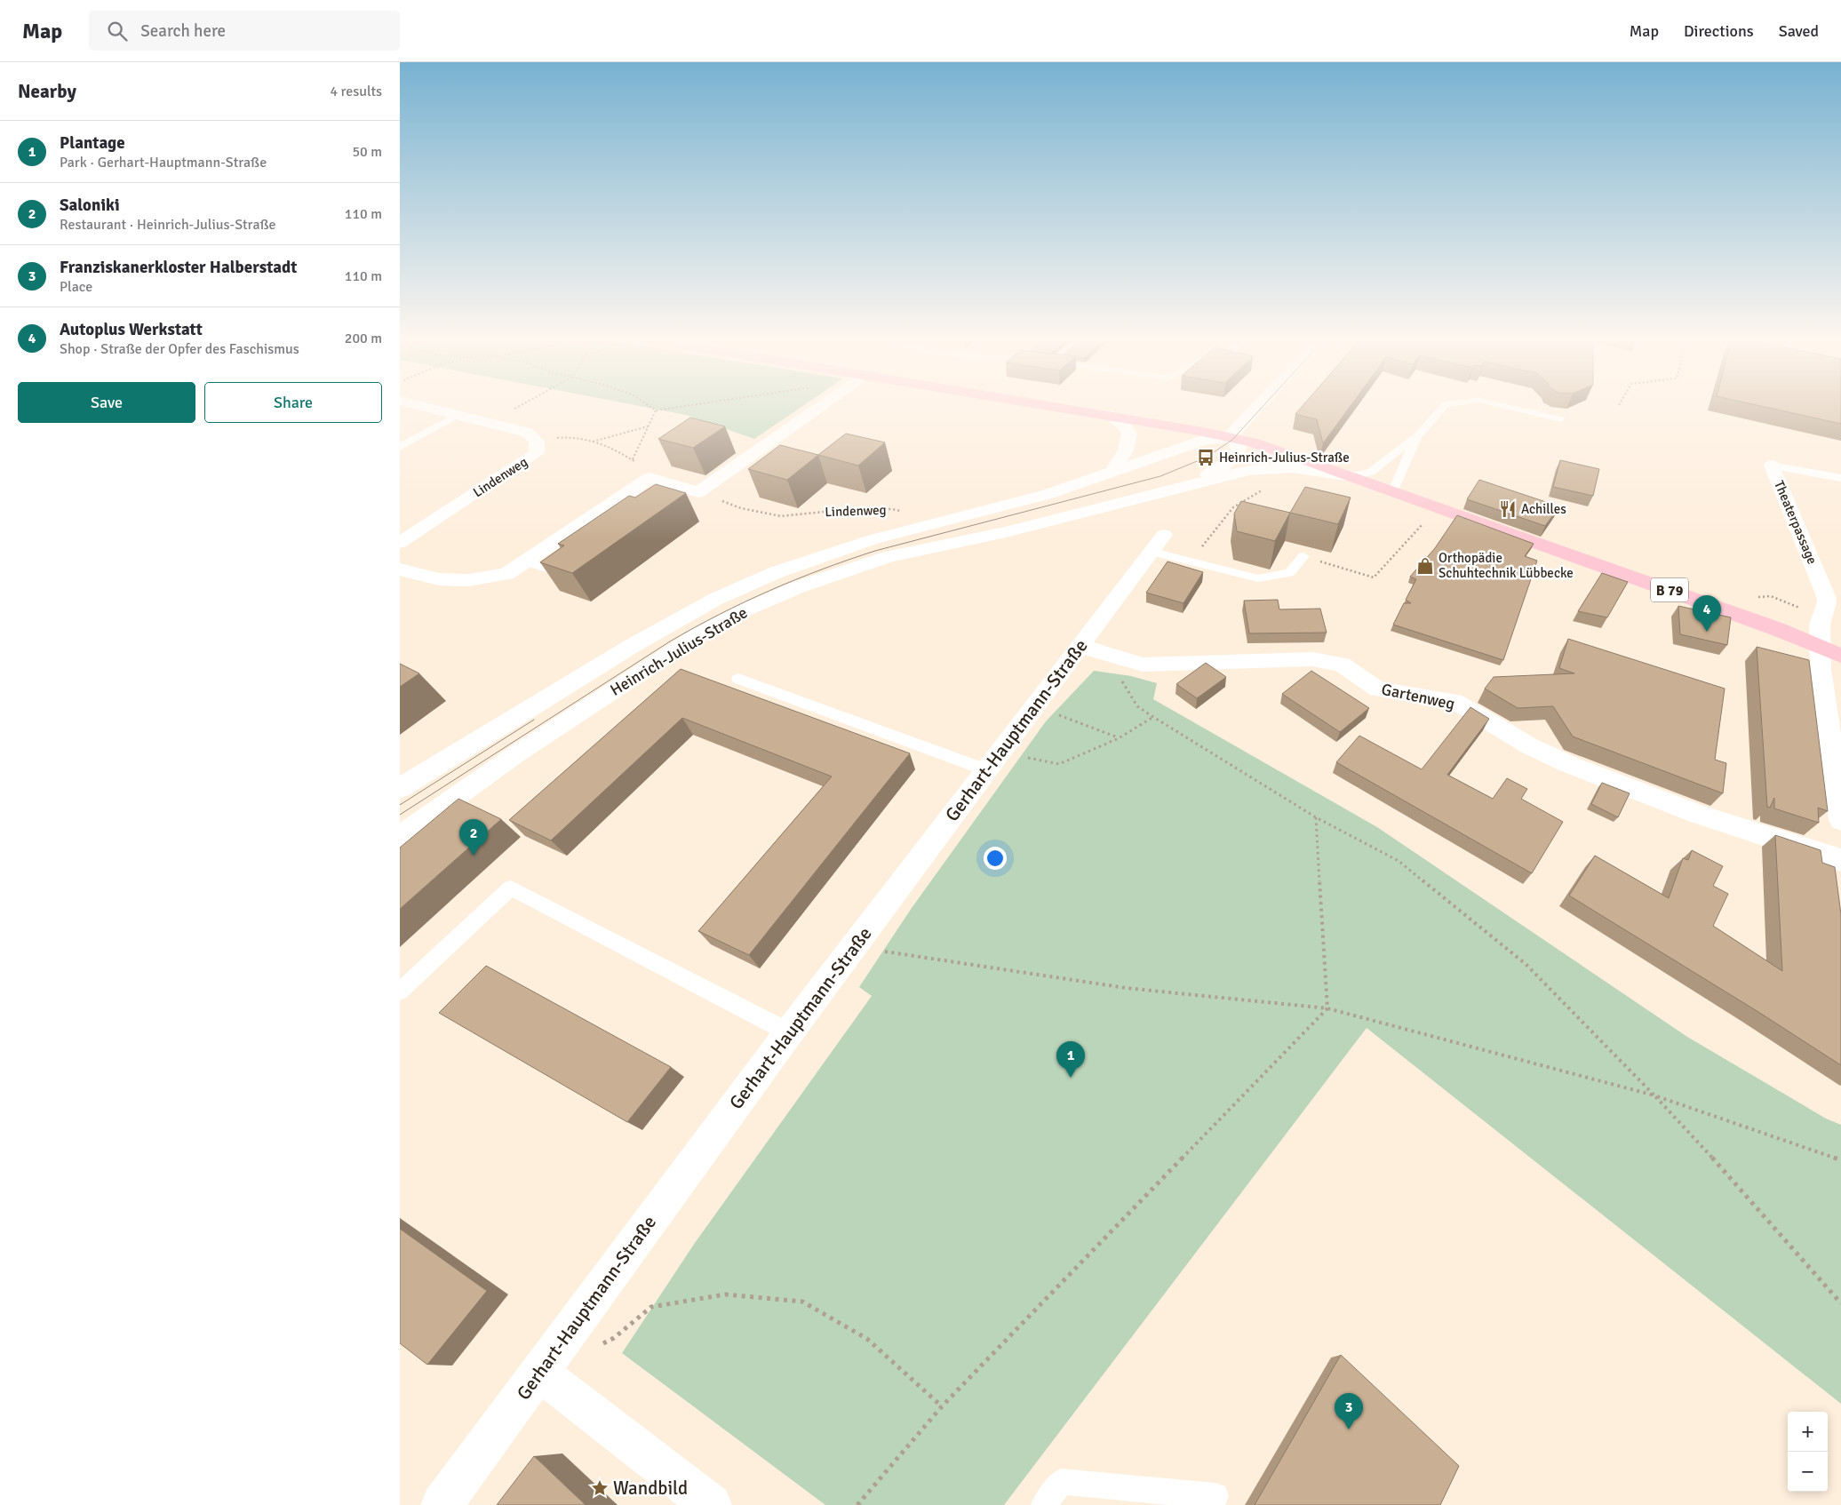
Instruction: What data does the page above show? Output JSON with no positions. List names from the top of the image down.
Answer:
{
  "streets": {
    "main road": ["B 79"],
    "street": [
      "Lindenweg",
      "Theaterpassage",
      "Heinrich-Julius-Straße",
      "Gartenweg",
      "Gerhart-Hauptmann-Straße"
    ]
  },
  "crossings": [
    ["Theaterpassage", "B 79"],
    ["B 79", "Heinrich-Julius-Straße"],
    ["Gartenweg", "Gerhart-Hauptmann-Straße"]
  ],
  "places": {
    "bus stop": ["Heinrich-Julius-Straße"],
    "restaurant": ["Achilles"],
    "shop": ["Orthopädie Schuhtechnik Lübbecke"],
    "place": ["Wandbild"]
  },
  "page": {
    "header": "Map",
    "search": "Search here",
    "nav": ["Map", "Directions", "Saved"],
    "heading": ["Nearby", "4 results"],
    "list": [
      {
        "mark": "1",
        "name": "Plantage",
        "note": "Park · Gerhart-Hauptmann-Straße",
        "value": "50 m"
      },
      {
        "mark": "2",
        "name": "Saloniki",
        "note": "Restaurant · Heinrich-Julius-Straße",
        "value": "110 m"
      },
      {
        "mark": "3",
        "name": "Franziskanerkloster Halberstadt",
        "note": "Place",
        "value": "110 m"
      },
      {
        "mark": "4",
        "name": "Autoplus Werkstatt",
        "note": "Shop · Straße der Opfer des Faschismus",
        "value": "200 m"
      }
    ],
    "buttons": ["Save", "Share"],
    "pins": [
      "4",
      "2",
      "1",
      "3"
    ],
    "map_buttons": ["+", "−"]
  }
}
